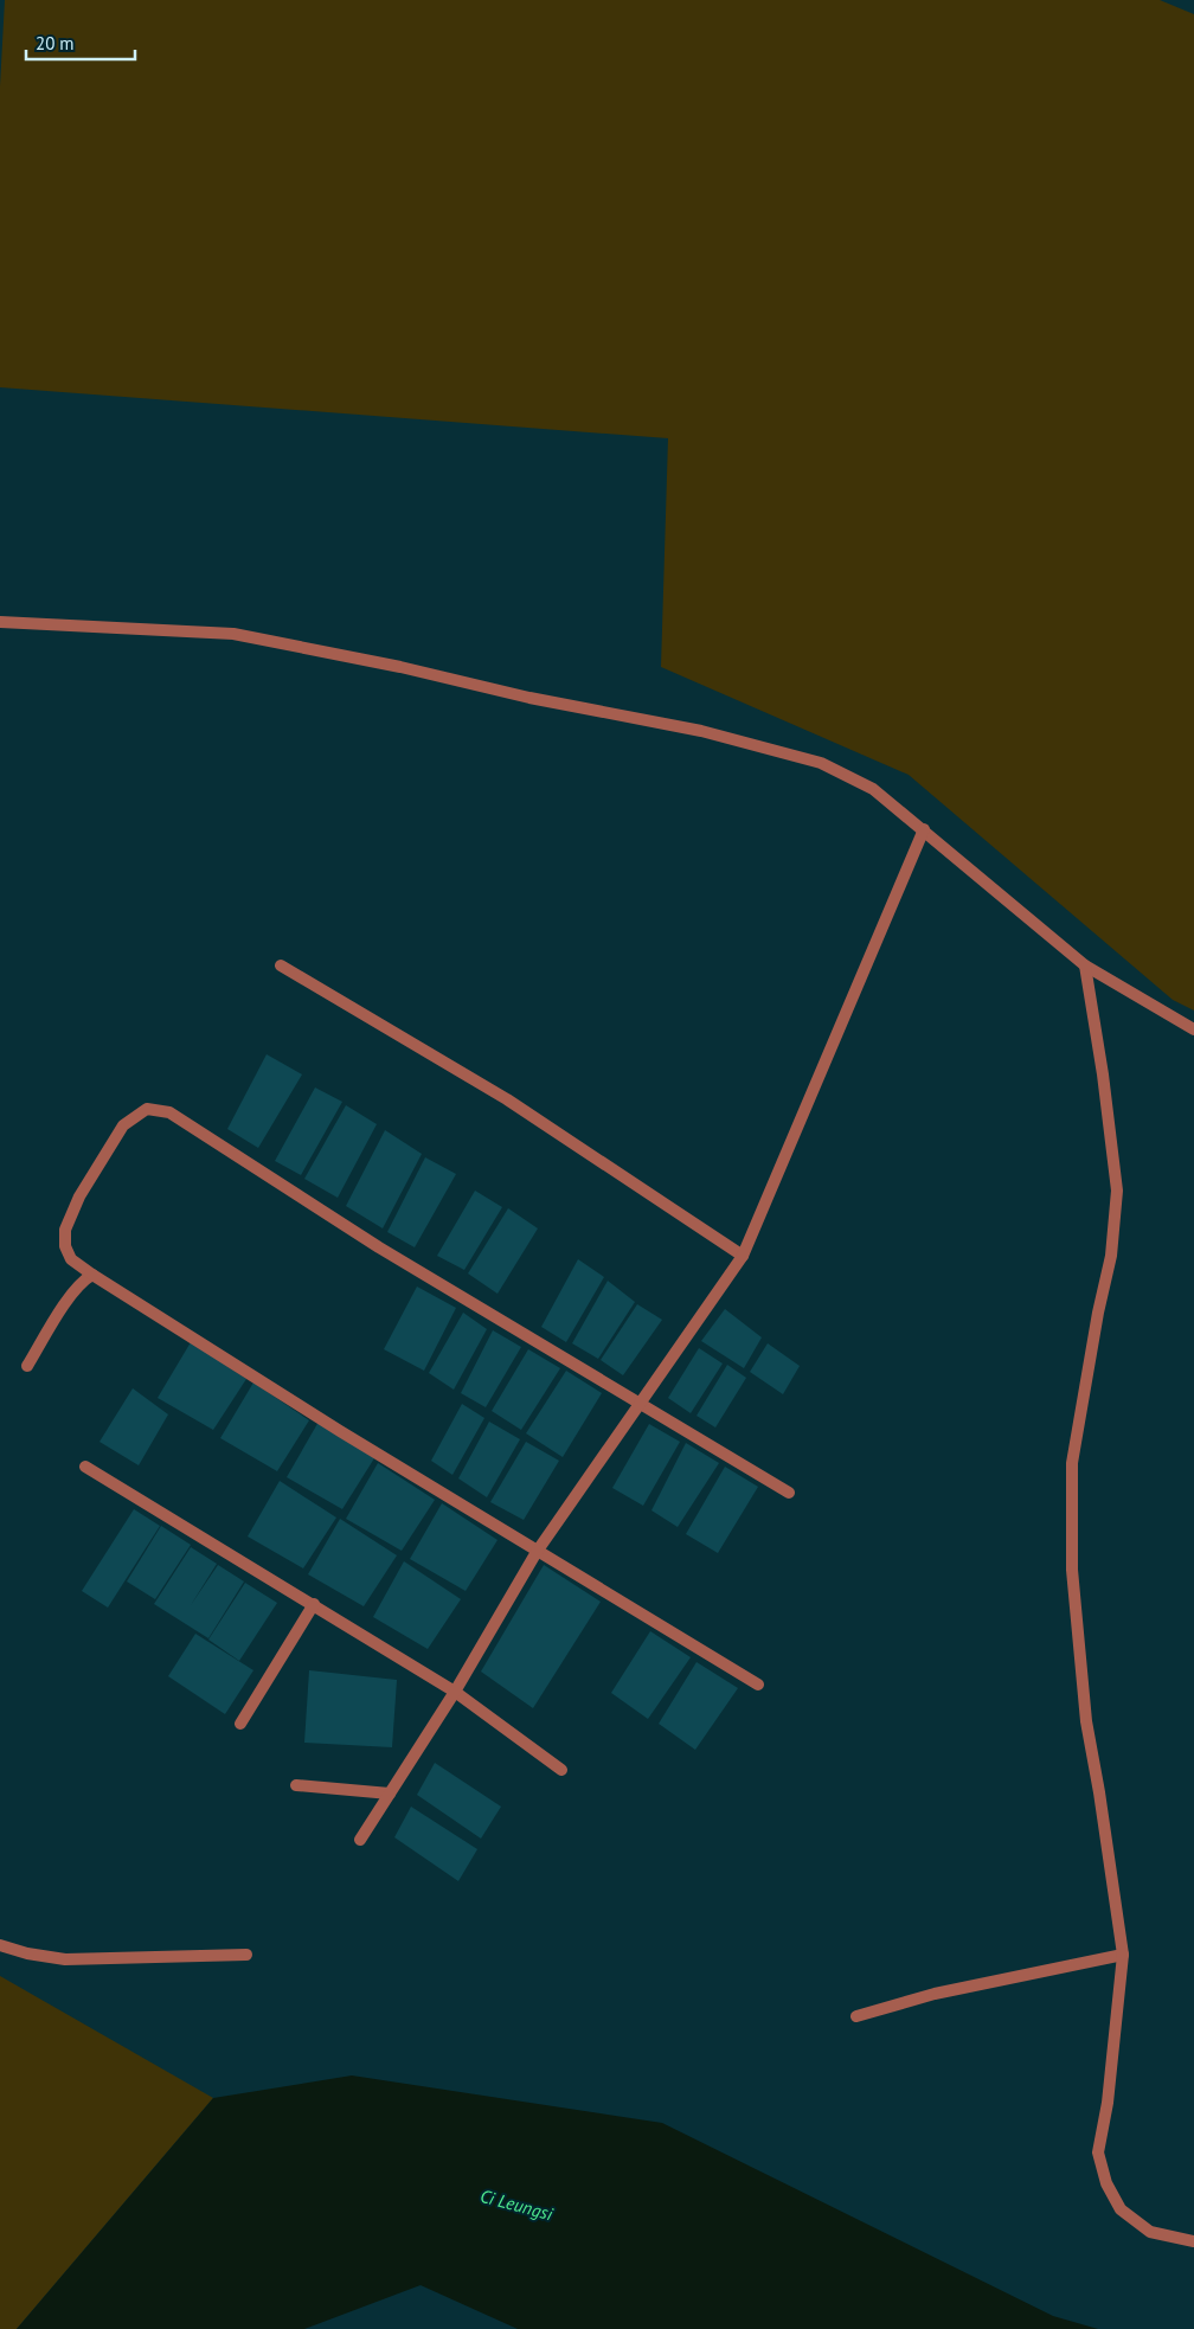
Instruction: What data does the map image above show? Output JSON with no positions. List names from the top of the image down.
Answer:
{
  "water": ["Ci Leungsi"],
  "scale_bar": "20 m"
}
